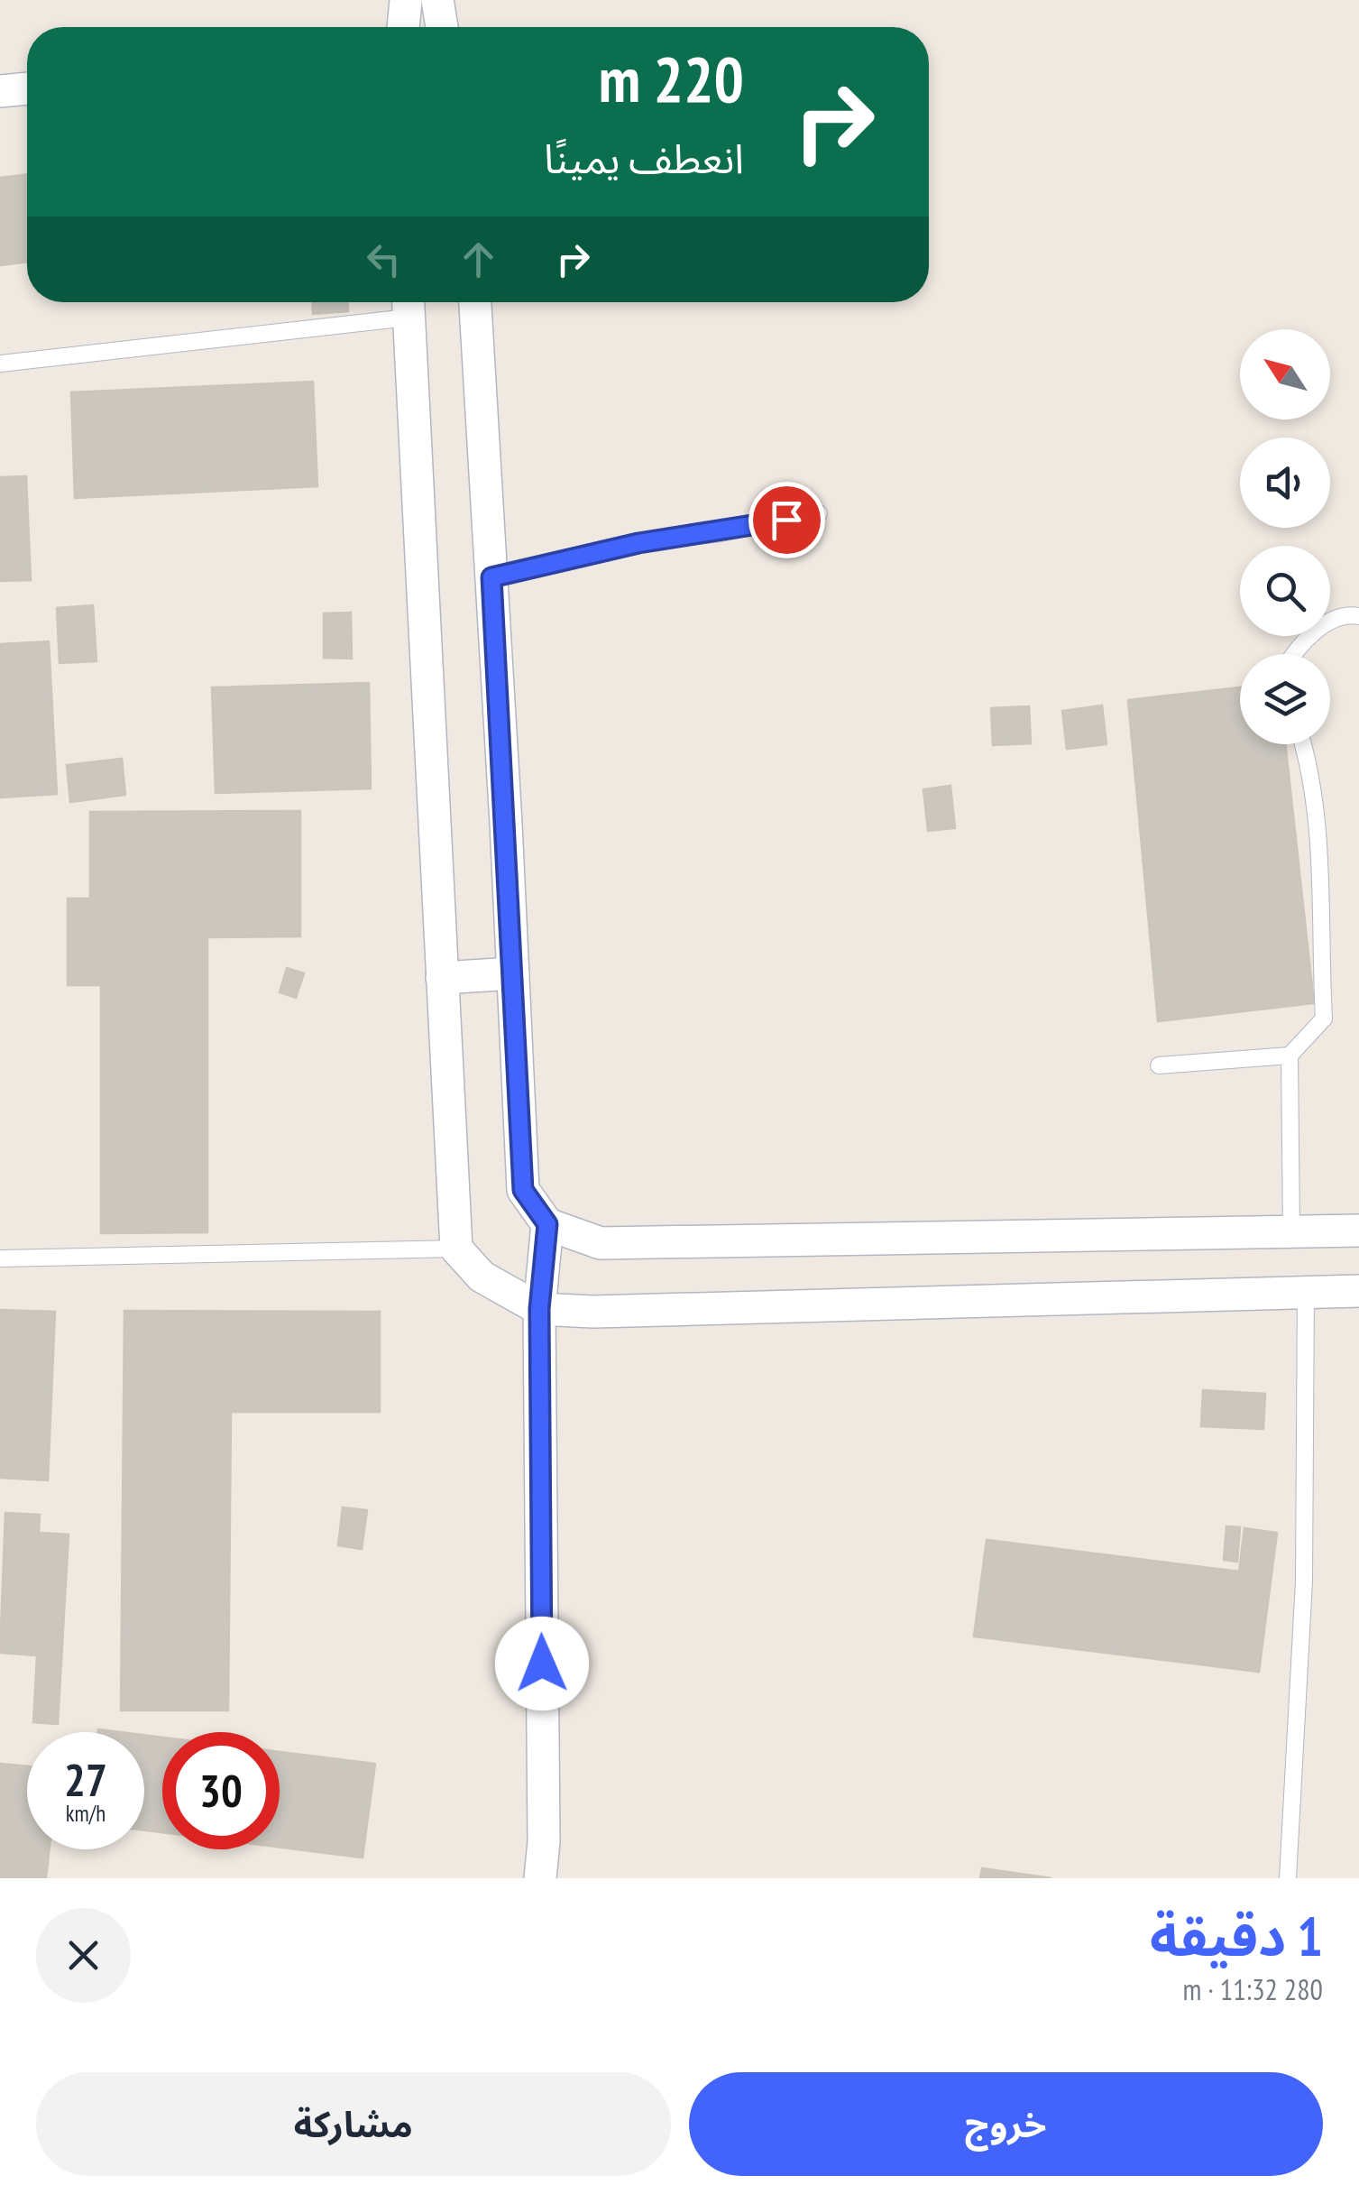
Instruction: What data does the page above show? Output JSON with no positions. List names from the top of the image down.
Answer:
{
  "north": "top left",
  "page": {
    "turn": ["220 m", "انعطف يمينًا"],
    "speed": "27 km/h",
    "limit": "30",
    "heading": ["1 دقيقة", "280 m · 11:32"],
    "buttons": ["خروج", "مشاركة"]
  }
}
